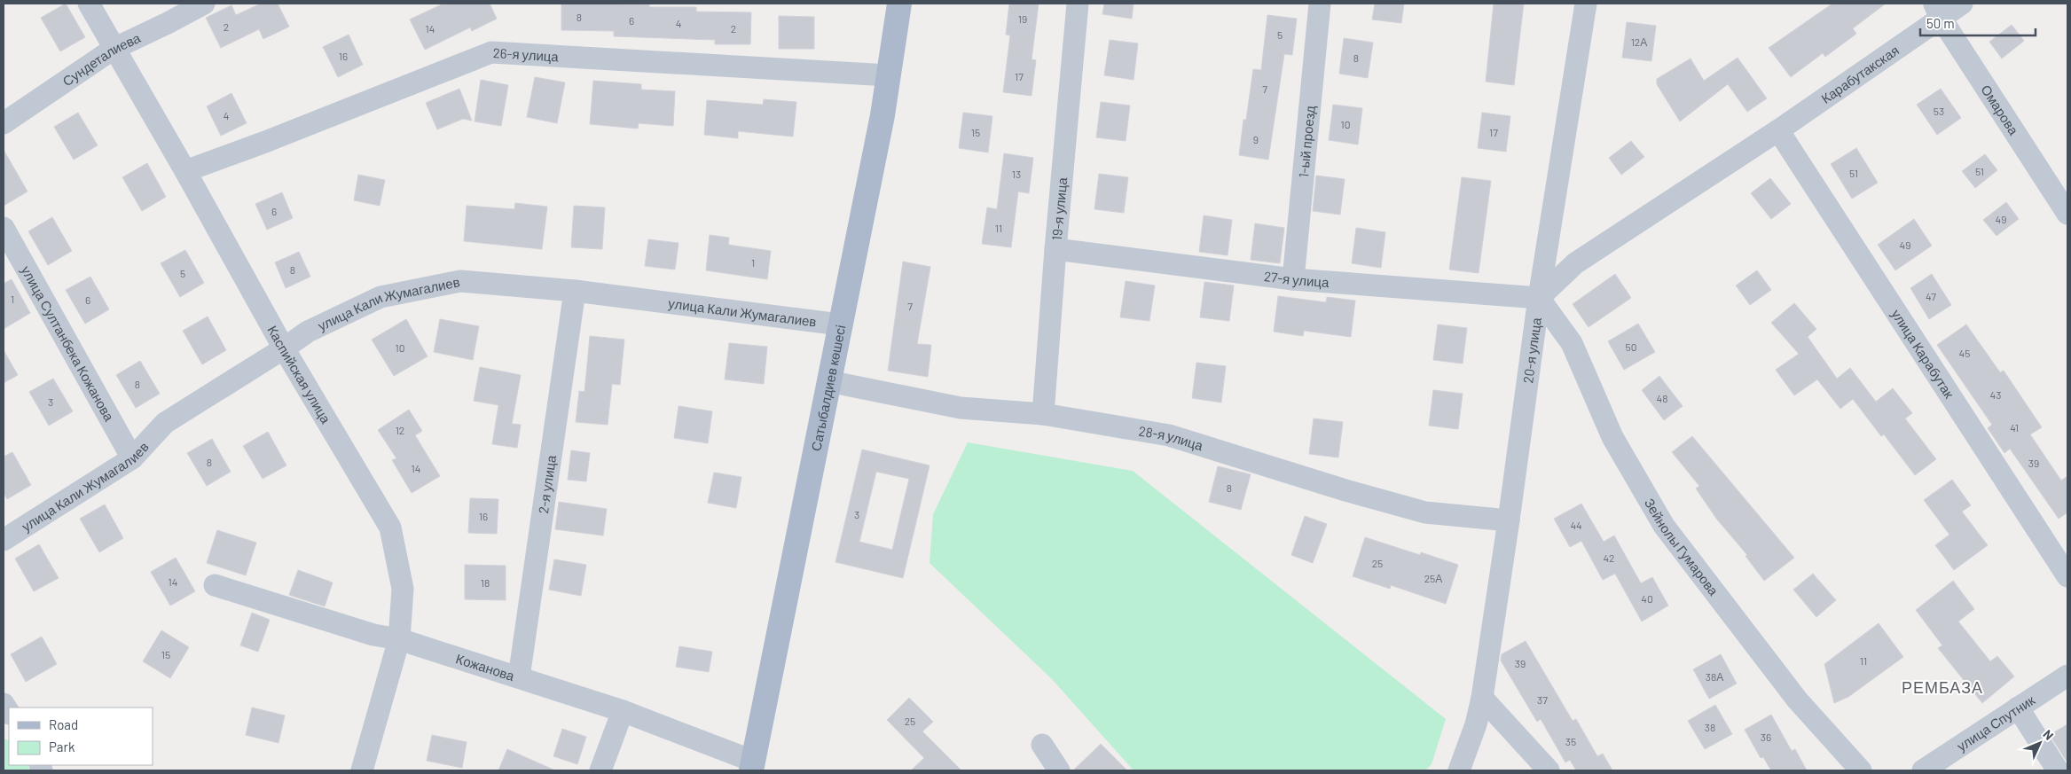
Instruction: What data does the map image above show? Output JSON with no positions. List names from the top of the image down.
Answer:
{
  "streets": {
    "main road": ["Сатыбалдиев көшесі"],
    "street": [
      "26-я улица",
      "Сундеталиева",
      "Карабутакская",
      "Омарова",
      "1-ый проезд",
      "19-я улица",
      "27-я улица",
      "улица Кали Жумагалиев",
      "улица Султанбека Кожанова",
      "20-я улица",
      "улица Карабутак",
      "Каспийская улица",
      "28-я улица",
      "2-я улица",
      "Зейнолы Гумарова",
      "Кожанова",
      "улица Спутник"
    ]
  },
  "crossings": [
    ["26-я улица", "Каспийская улица"],
    ["26-я улица", "Сатыбалдиев көшесі"],
    ["Сундеталиева", "Каспийская улица"],
    ["Карабутакская", "Омарова"],
    ["Карабутакская", "27-я улица"],
    ["Карабутакская", "20-я улица"],
    ["Карабутакская", "улица Карабутак"],
    ["Карабутакская", "Зейнолы Гумарова"],
    ["1-ый проезд", "27-я улица"],
    ["19-я улица", "27-я улица"],
    ["19-я улица", "28-я улица"],
    ["27-я улица", "20-я улица"],
    ["27-я улица", "Зейнолы Гумарова"],
    ["улица Кали Жумагалиев", "улица Султанбека Кожанова"],
    ["улица Кали Жумагалиев", "Каспийская улица"],
    ["улица Кали Жумагалиев", "Сатыбалдиев көшесі"],
    ["улица Кали Жумагалиев", "2-я улица"],
    ["20-я улица", "28-я улица"],
    ["20-я улица", "Зейнолы Гумарова"],
    ["Каспийская улица", "Кожанова"],
    ["Сатыбалдиев көшесі", "28-я улица"],
    ["Сатыбалдиев көшесі", "Кожанова"],
    ["2-я улица", "Кожанова"]
  ],
  "districts": ["РЕМБАЗА"],
  "house_numbers": [
    "8",
    "19",
    "6",
    "4",
    "2",
    "14",
    "2",
    "5",
    "12А",
    "16",
    "8",
    "17",
    "7",
    "53",
    "4",
    "10",
    "15",
    "17",
    "9",
    "51",
    "51",
    "13",
    "6",
    "49",
    "11",
    "49",
    "1",
    "8",
    "5",
    "47",
    "1",
    "6",
    "7",
    "50",
    "10",
    "45",
    "8",
    "43",
    "48",
    "3",
    "41",
    "12",
    "8",
    "39",
    "14",
    "8",
    "3",
    "16",
    "44",
    "42",
    "25",
    "25А",
    "14",
    "18",
    "40",
    "15",
    "11",
    "39",
    "38А",
    "37",
    "25",
    "38",
    "36",
    "35"
  ],
  "legend": ["Road", "Park"],
  "scale_bar": "50 m",
  "north": "top right"
}
